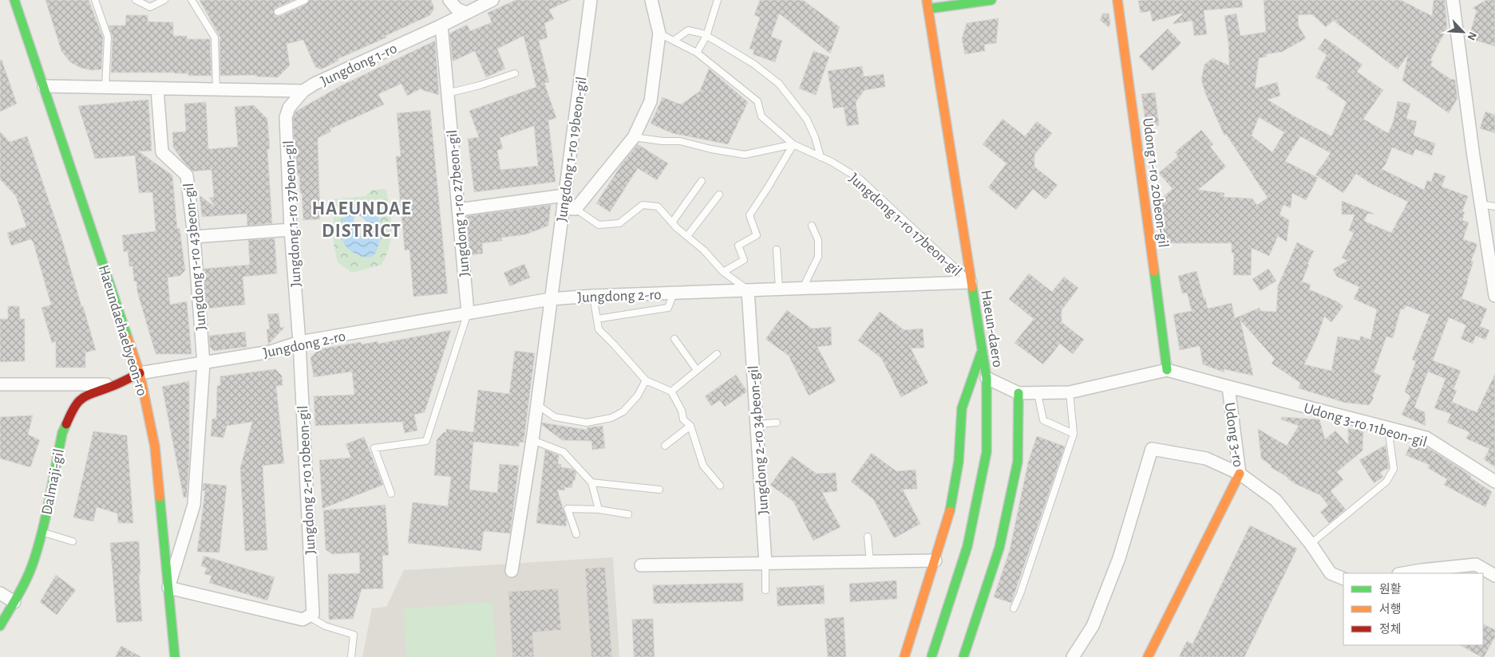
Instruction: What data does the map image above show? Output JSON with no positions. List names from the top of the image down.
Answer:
{
  "streets": {
    "street": [
      "Jungdong 1-ro",
      "Jungdong 1-ro 19beon-gil",
      "Udong 1-ro 20beon-gil",
      "Jungdong 1-ro 27beon-gil",
      "Jungdong 1-ro 37beon-gil",
      "Jungdong 1-ro 43beon-gil",
      "Jungdong 2-ro",
      "Haeun-daero",
      "Haeundaehaebyeon-ro",
      "Udong 3-ro 11beon-gil",
      "Udong 3-ro",
      "Jungdong 2-ro 34beon-gil",
      "Jungdong 2-ro 10beon-gil",
      "Dalmaji-gil"
    ],
    "lane": ["Jungdong 1-ro 17beon-gil"]
  },
  "crossings": [
    ["Jungdong 1-ro", "Jungdong 1-ro 27beon-gil"],
    ["Jungdong 1-ro", "Jungdong 1-ro 37beon-gil"],
    ["Jungdong 1-ro", "Jungdong 1-ro 43beon-gil"],
    ["Jungdong 1-ro", "Haeundaehaebyeon-ro"],
    ["Jungdong 1-ro 19beon-gil", "Jungdong 2-ro"],
    ["Udong 1-ro 20beon-gil", "Udong 3-ro"],
    ["Jungdong 1-ro 27beon-gil", "Jungdong 2-ro"],
    ["Jungdong 1-ro 37beon-gil", "Jungdong 2-ro"],
    ["Jungdong 1-ro 37beon-gil", "Jungdong 2-ro 10beon-gil"],
    ["Jungdong 1-ro 17beon-gil", "Jungdong 2-ro"],
    ["Jungdong 1-ro 17beon-gil", "Haeun-daero"],
    ["Jungdong 1-ro 43beon-gil", "Jungdong 2-ro"],
    ["Jungdong 2-ro", "Haeun-daero"],
    ["Jungdong 2-ro", "Haeundaehaebyeon-ro"],
    ["Jungdong 2-ro", "Jungdong 2-ro 34beon-gil"],
    ["Jungdong 2-ro", "Jungdong 2-ro 10beon-gil"],
    ["Jungdong 2-ro", "Dalmaji-gil"],
    ["Haeun-daero", "Udong 3-ro"],
    ["Haeundaehaebyeon-ro", "Dalmaji-gil"],
    ["Udong 3-ro 11beon-gil", "Udong 3-ro"]
  ],
  "districts": ["HAEUNDAE DISTRICT"],
  "legend": ["원활", "서행", "정체"],
  "north": "bottom right"
}
